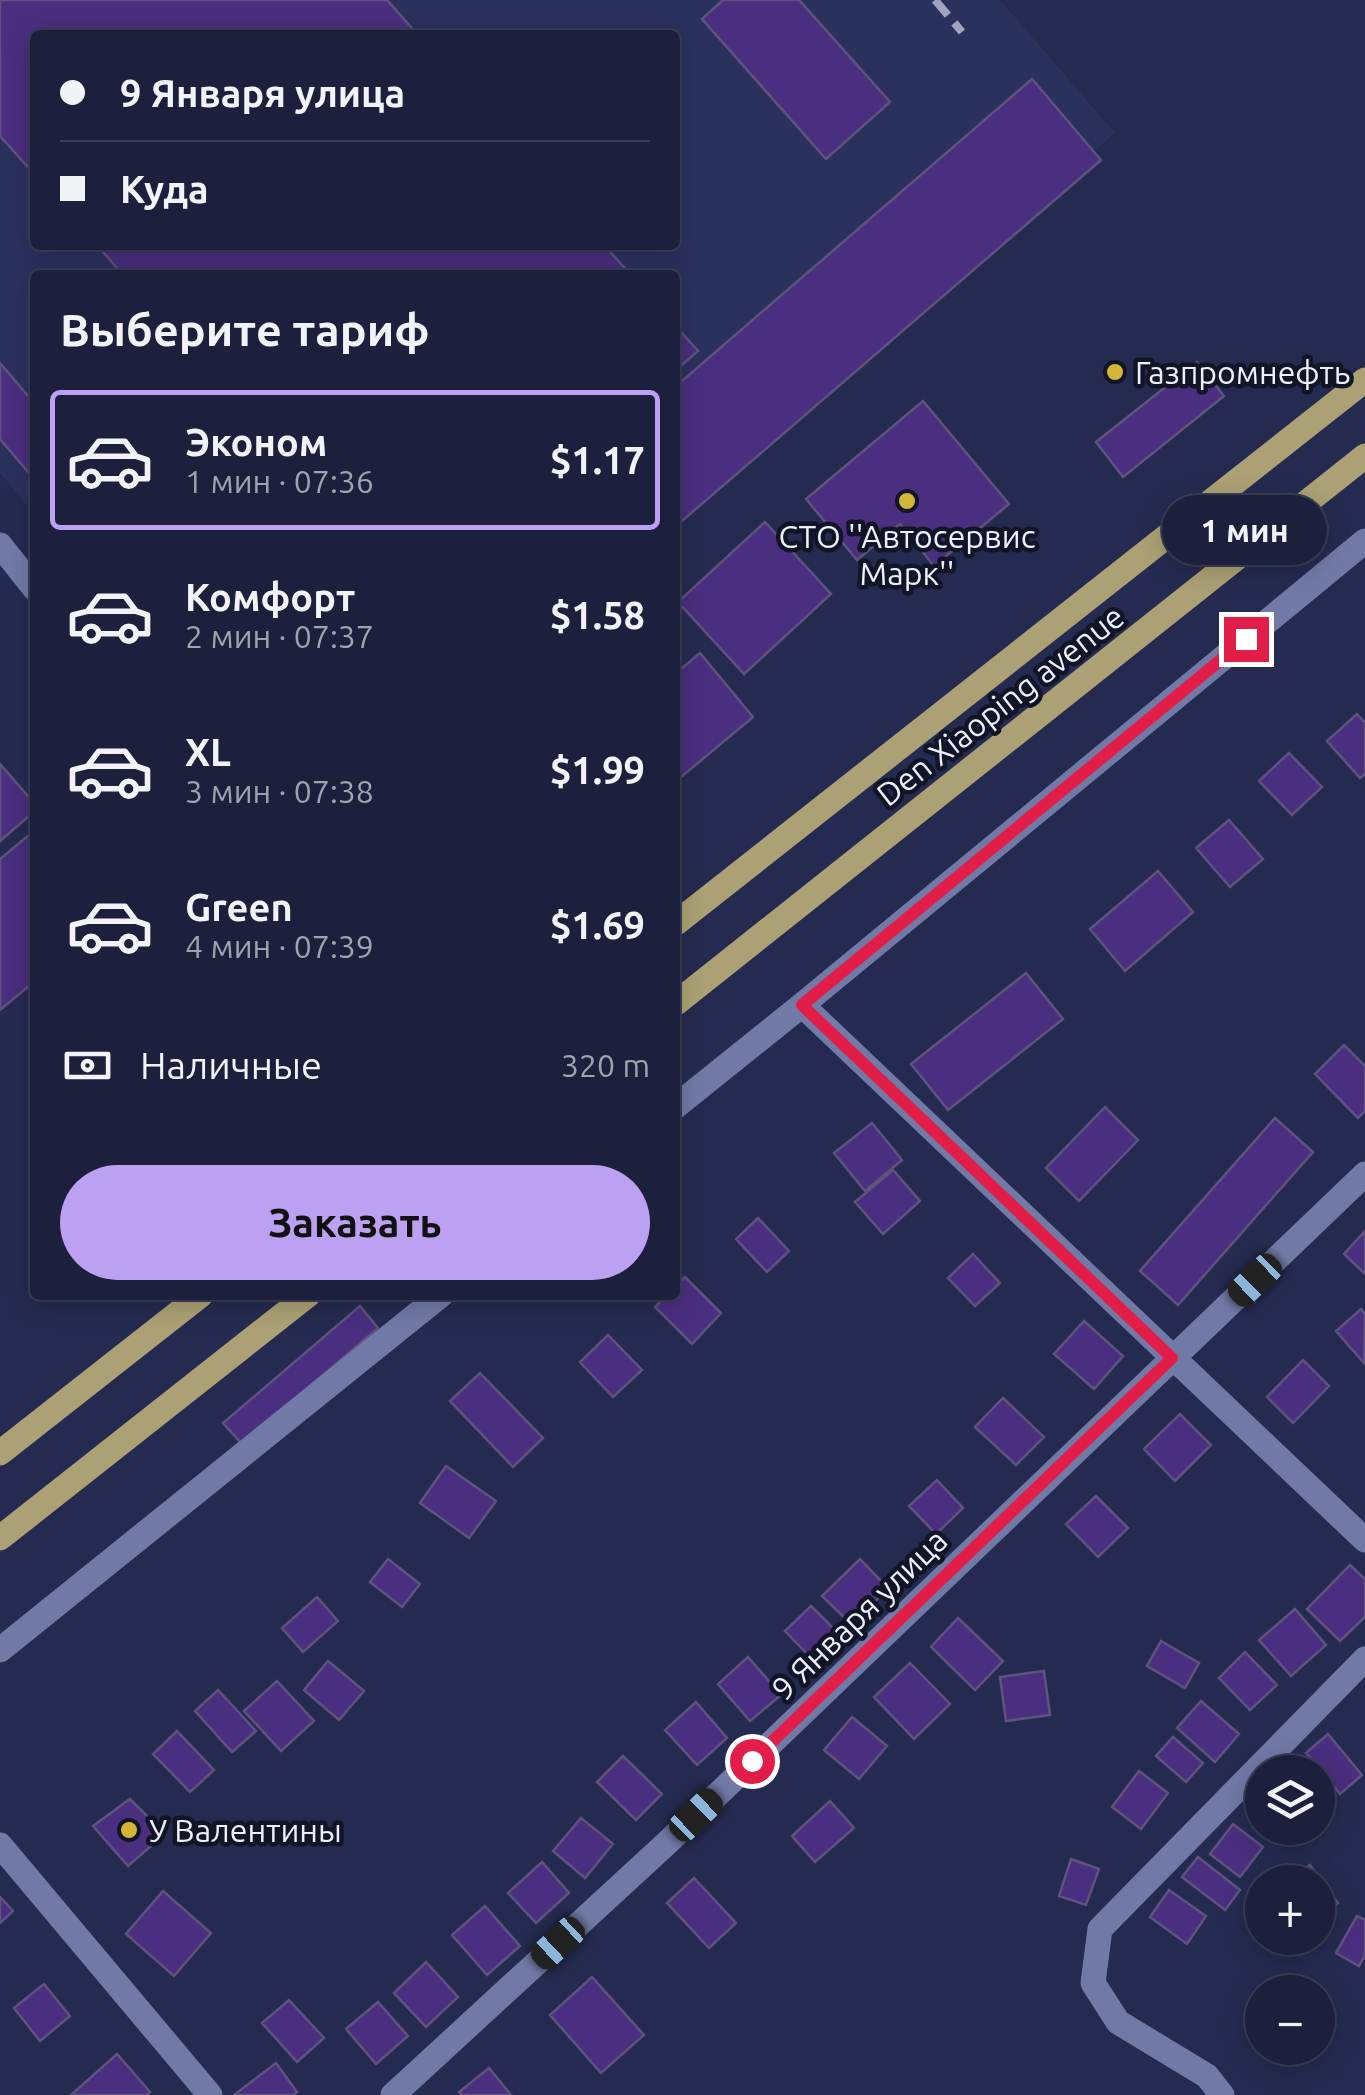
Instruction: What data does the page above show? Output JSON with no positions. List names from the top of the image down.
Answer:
{
  "streets": {
    "main road": ["Den Xiaoping avenue"],
    "street": ["9 Января улица"]
  },
  "places": ["Газпромнефть", "СТО ''Автосервис Марк''", "У Валентины"],
  "page": {
    "banner": ["9 Января улица", "Куда"],
    "heading": "Выберите тариф",
    "list": [
      {
        "name": "Эконом",
        "note": "1 мин · 07:36",
        "value": "$1.17"
      },
      {
        "name": "Комфорт",
        "note": "2 мин · 07:37",
        "value": "$1.58"
      },
      {
        "name": "XL",
        "note": "3 мин · 07:38",
        "value": "$1.99"
      },
      {
        "name": "Green",
        "note": "4 мин · 07:39",
        "value": "$1.69"
      }
    ],
    "bubble": "1 мин",
    "pay": ["Наличные", "320 m"],
    "buttons": "Заказать",
    "map_buttons": ["+", "−"]
  }
}
